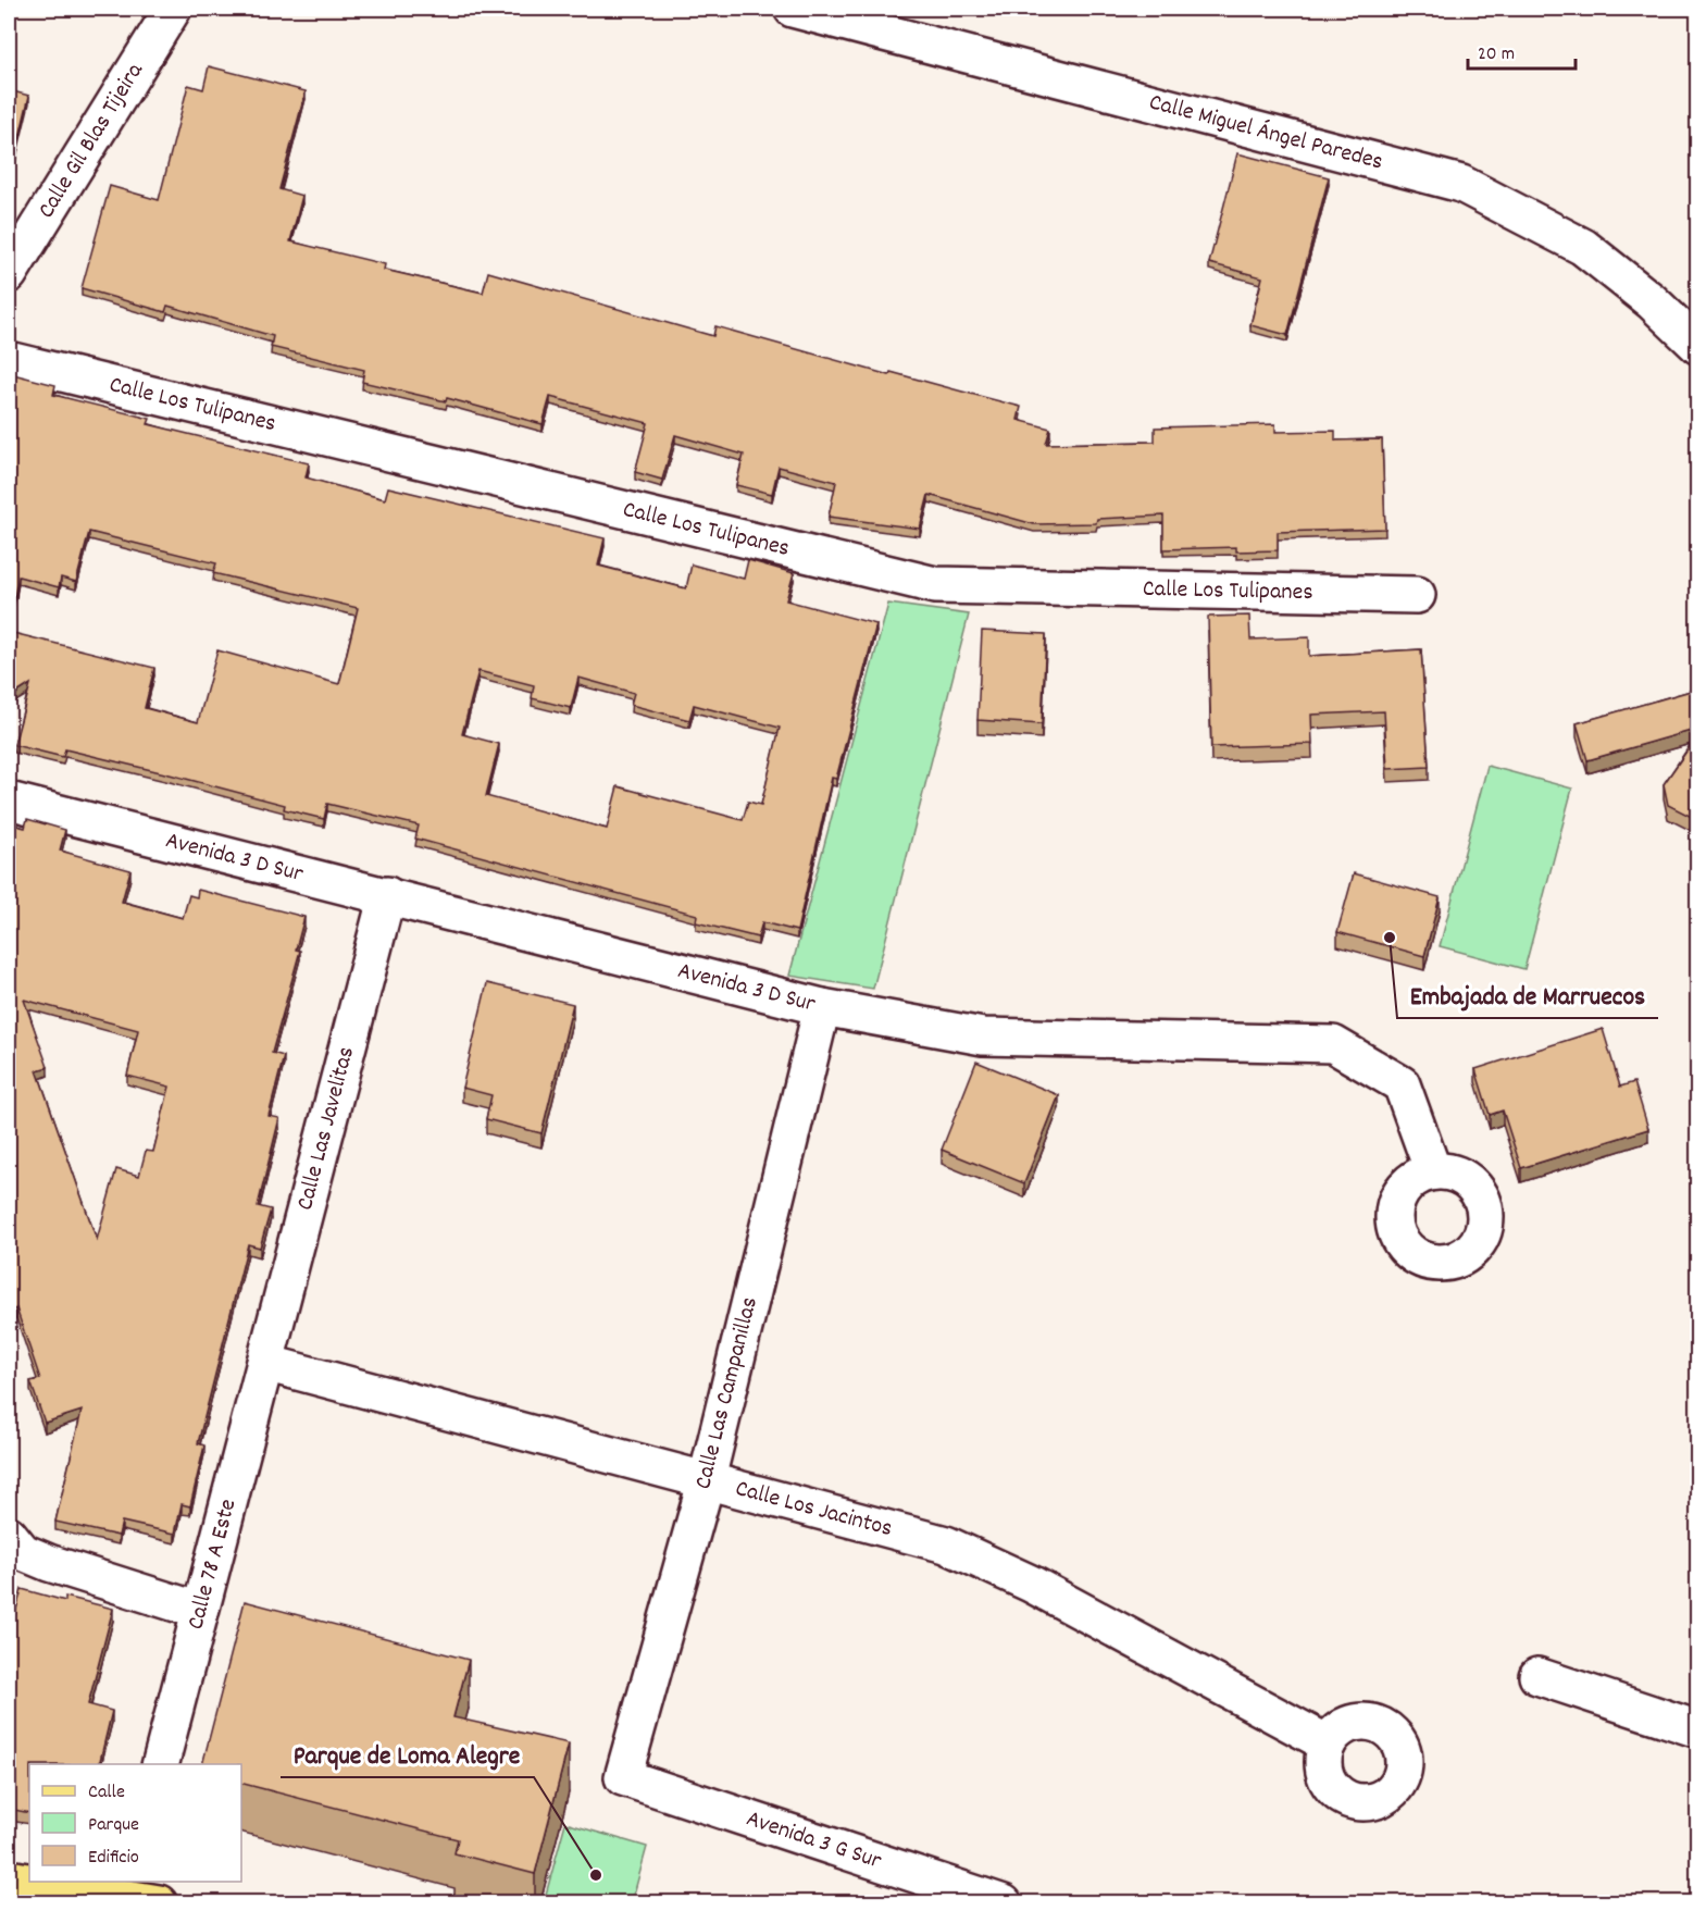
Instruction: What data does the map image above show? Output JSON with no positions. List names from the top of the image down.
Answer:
{
  "streets": {
    "street": [
      "Calle Miguel Ángel Paredes",
      "Calle Gil Blas Tijeira",
      "Calle Los Tulipanes",
      "Avenida 3 D Sur",
      "Calle Las Javelitas",
      "Calle Las Campanillas",
      "Calle Los Jacintos",
      "Calle 78 A Este",
      "Avenida 3 G Sur"
    ]
  },
  "crossings": [
    ["Avenida 3 D Sur", "Calle Las Javelitas"],
    ["Avenida 3 D Sur", "Calle Las Campanillas"],
    ["Calle Las Javelitas", "Calle Los Jacintos"],
    ["Calle Las Javelitas", "Calle 78 A Este"],
    ["Calle Las Campanillas", "Calle Los Jacintos"],
    ["Calle Las Campanillas", "Avenida 3 G Sur"],
    ["Calle Los Jacintos", "Calle 78 A Este"]
  ],
  "places": ["Embajada de Marruecos", "Parque de Loma Alegre"],
  "legend": ["Calle", "Parque", "Edificio"],
  "scale_bar": "20 m"
}
